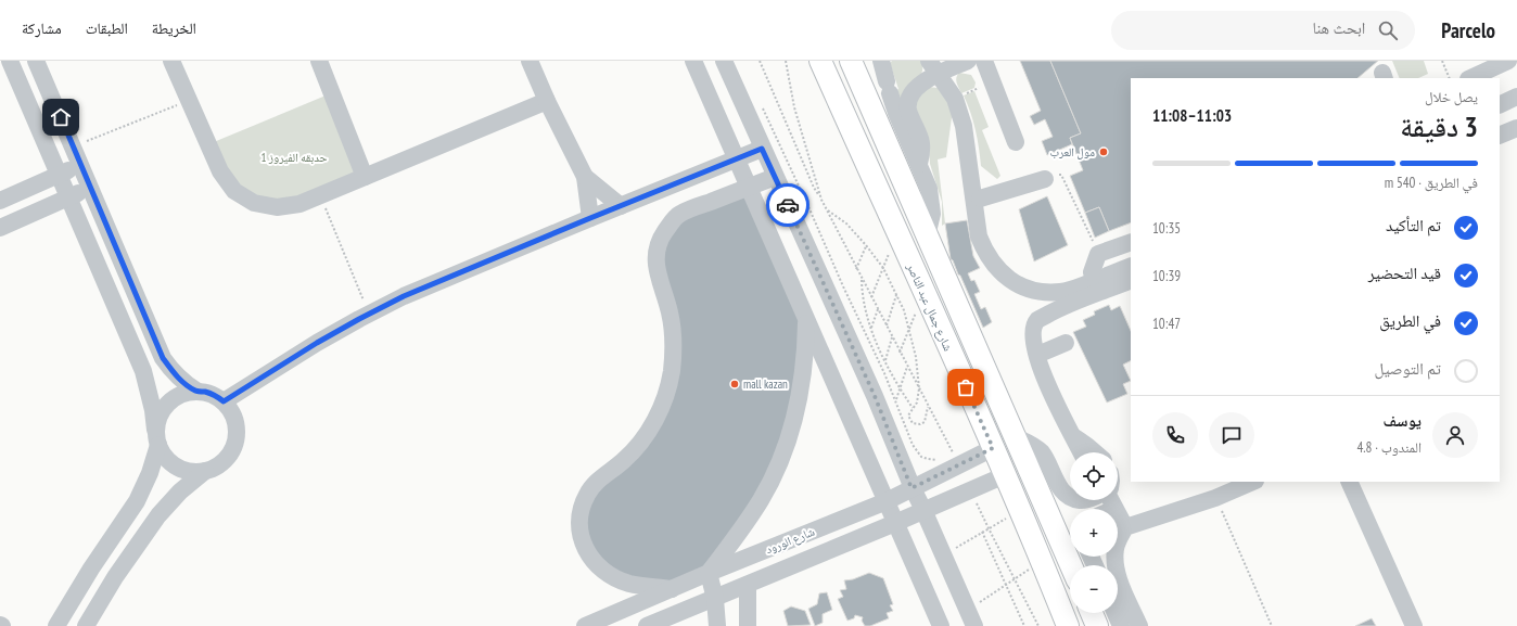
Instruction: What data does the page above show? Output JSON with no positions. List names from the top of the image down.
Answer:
{
  "streets": {
    "main road": ["شارع جمال عبد الناصر"],
    "street": ["شارع الورود"]
  },
  "crossings": [
    ["شارع جمال عبد الناصر", "شارع الورود"]
  ],
  "parks": ["حدبقه الفيروز 1"],
  "places": ["مول العرب", "mall kazan"],
  "page": {
    "header": "Parcelo",
    "search": "ابحث هنا",
    "nav": ["الخريطة", "الطبقات", "مشاركة"],
    "heading": ["3 دقيقة", "يصل خلال", "11:03–11:08"],
    "panel": ["يوسف", "المندوب · 4.8"],
    "bar": "في الطريق · 540 m",
    "list": [
      ["تم التأكيد", "10:35"],
      ["قيد التحضير", "10:39"],
      ["في الطريق", "10:47"],
      "تم التوصيل"
    ],
    "map_buttons": ["+", "−"]
  }
}
